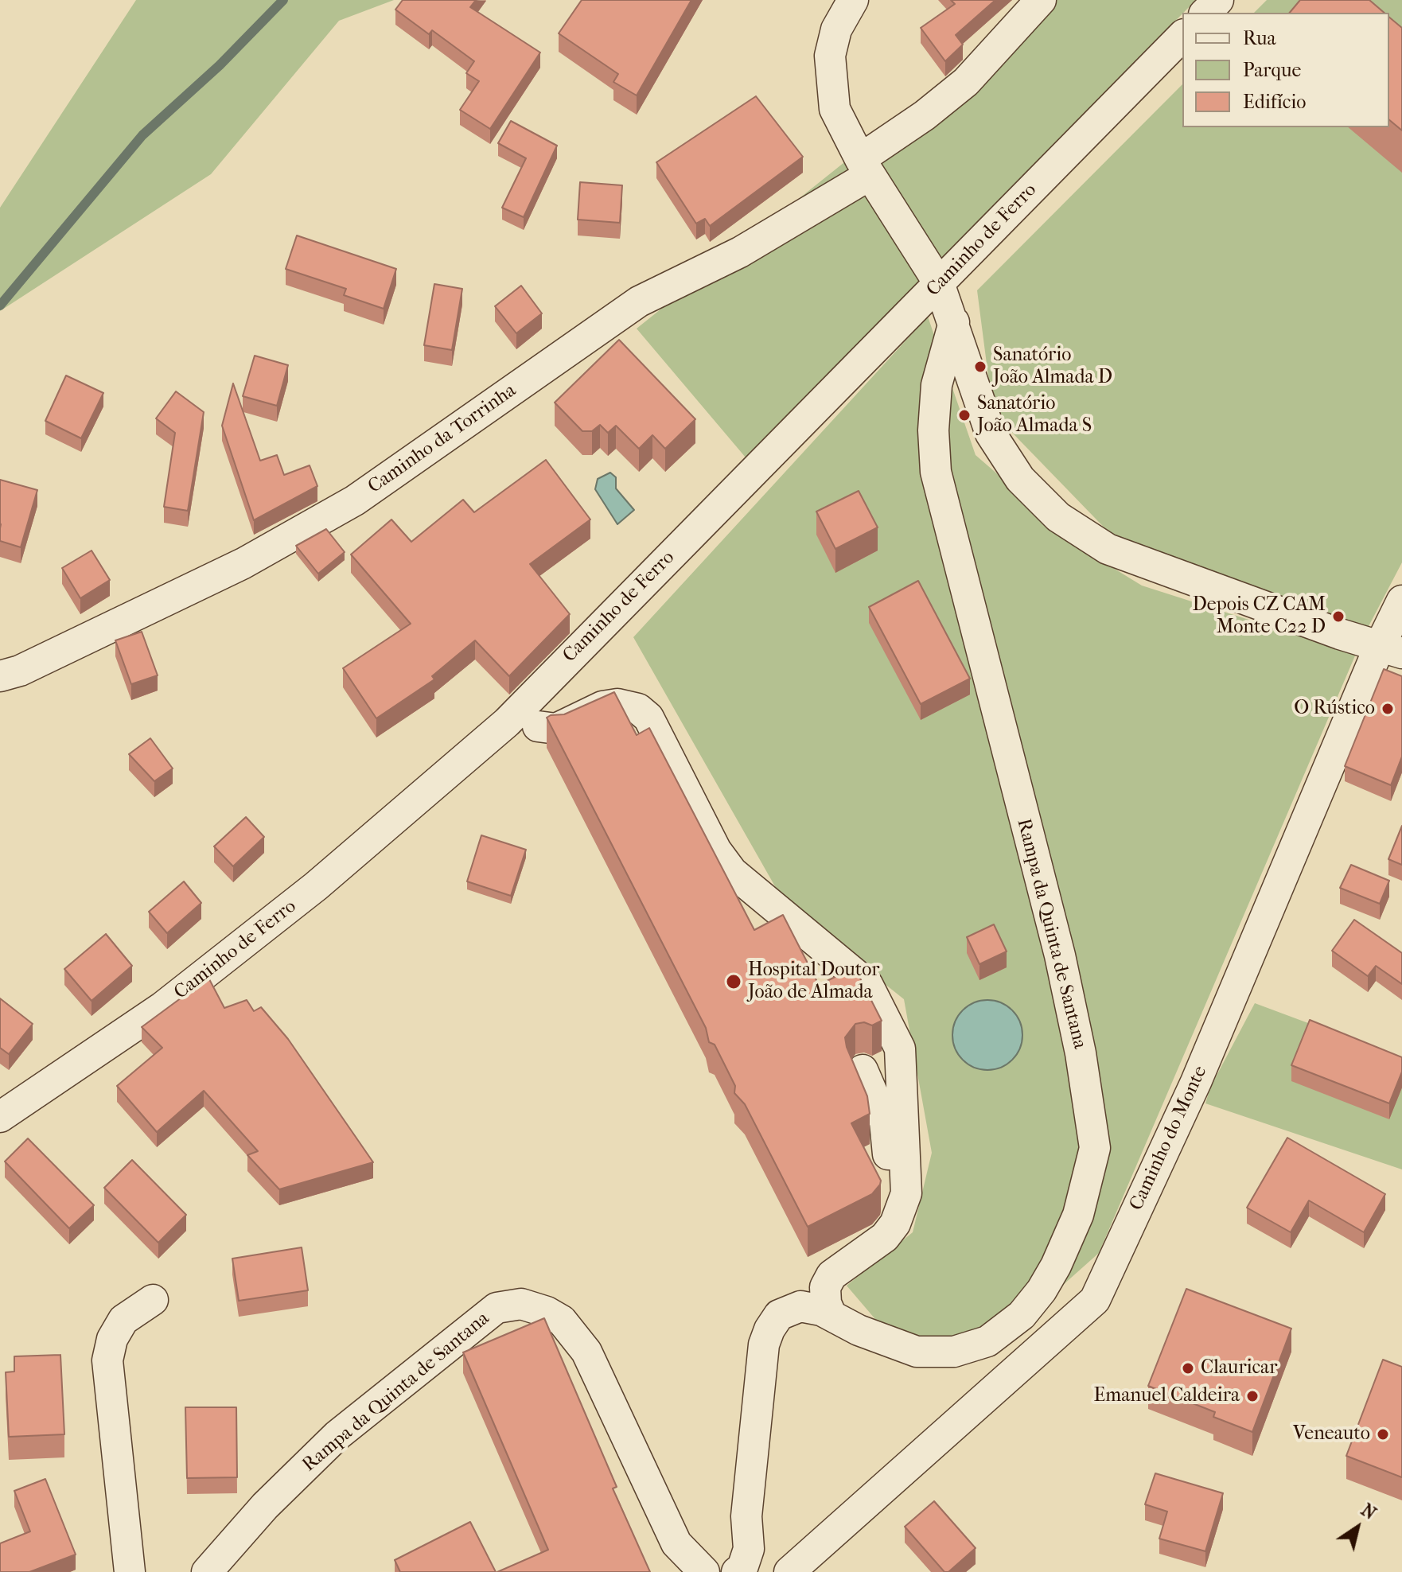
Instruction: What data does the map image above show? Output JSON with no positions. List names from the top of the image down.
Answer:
{
  "streets": {
    "street": [
      "Caminho de Ferro",
      "Caminho da Torrinha",
      "Rampa da Quinta de Santana",
      "Caminho do Monte"
    ]
  },
  "places": [
    "Sanatório João Almada D",
    "Sanatório João Almada S",
    "Depois CZ CAM Monte C22 D",
    "O Rústico",
    "Hospital Doutor João de Almada",
    "Clauricar",
    "Emanuel Caldeira",
    "Veneauto"
  ],
  "legend": ["Rua", "Parque", "Edifício"],
  "north": "top right"
}
